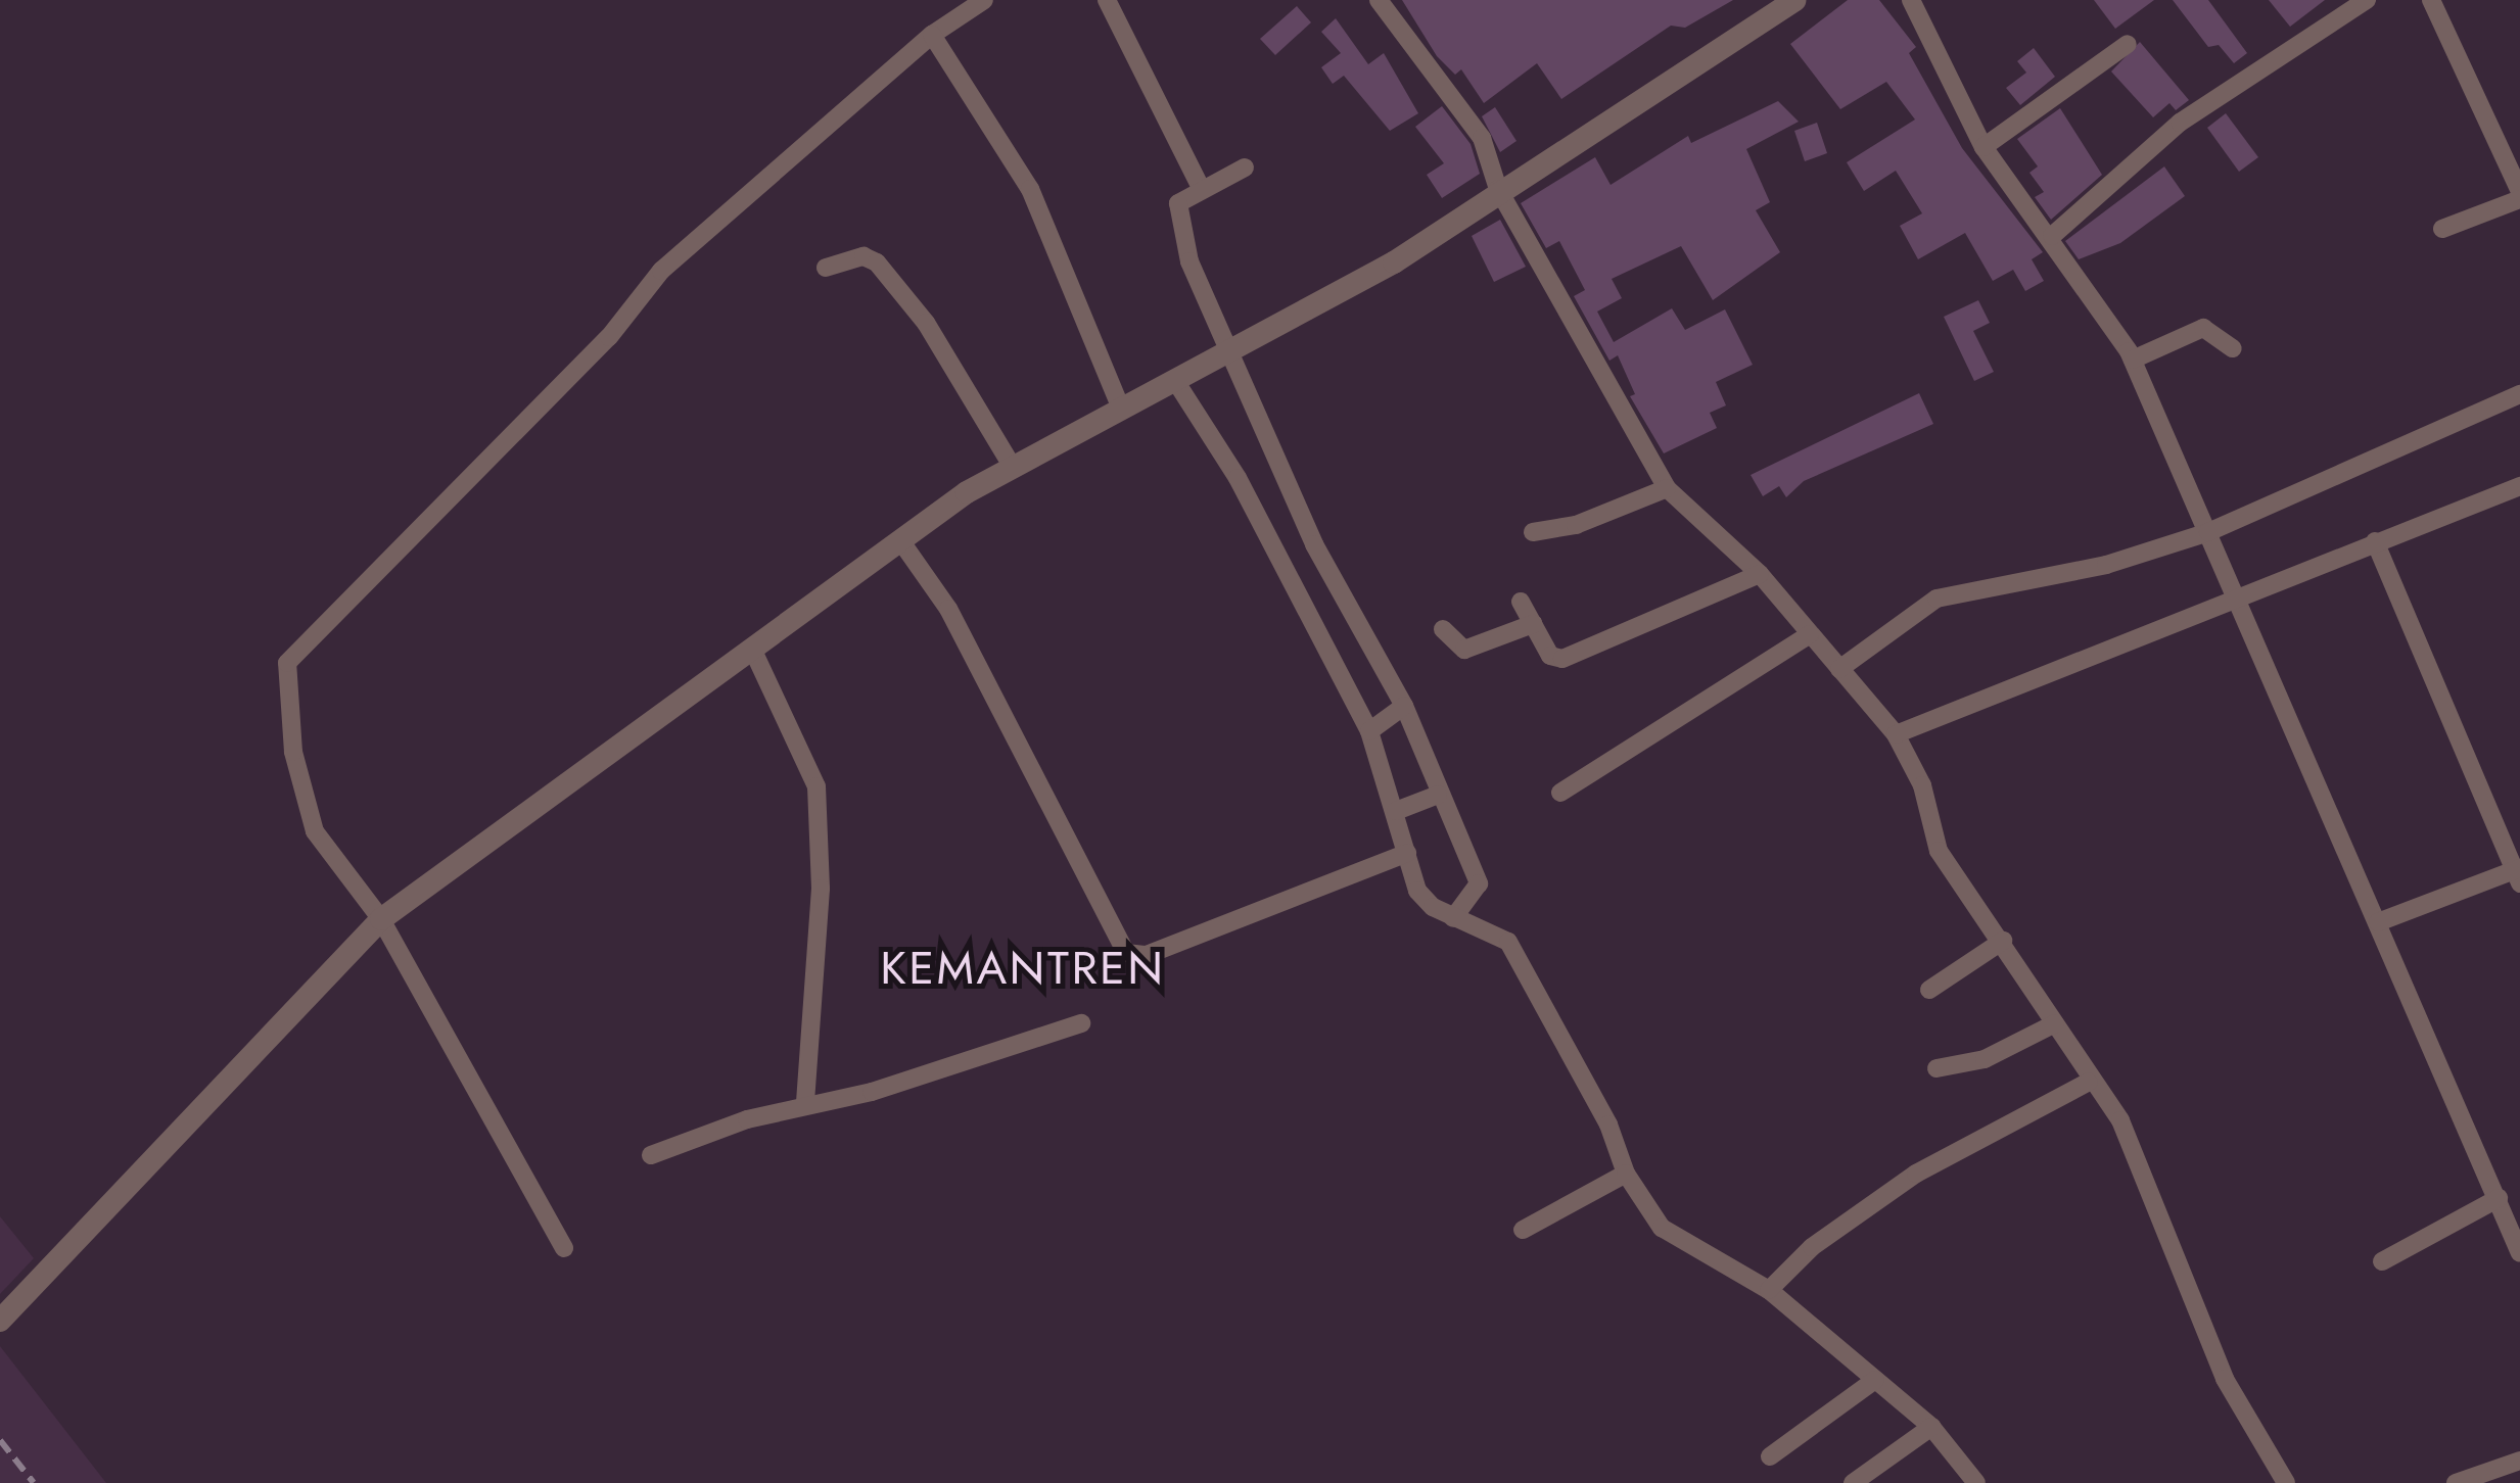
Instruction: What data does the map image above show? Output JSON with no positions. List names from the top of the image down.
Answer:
{
  "districts": ["KEMANTREN"]
}
